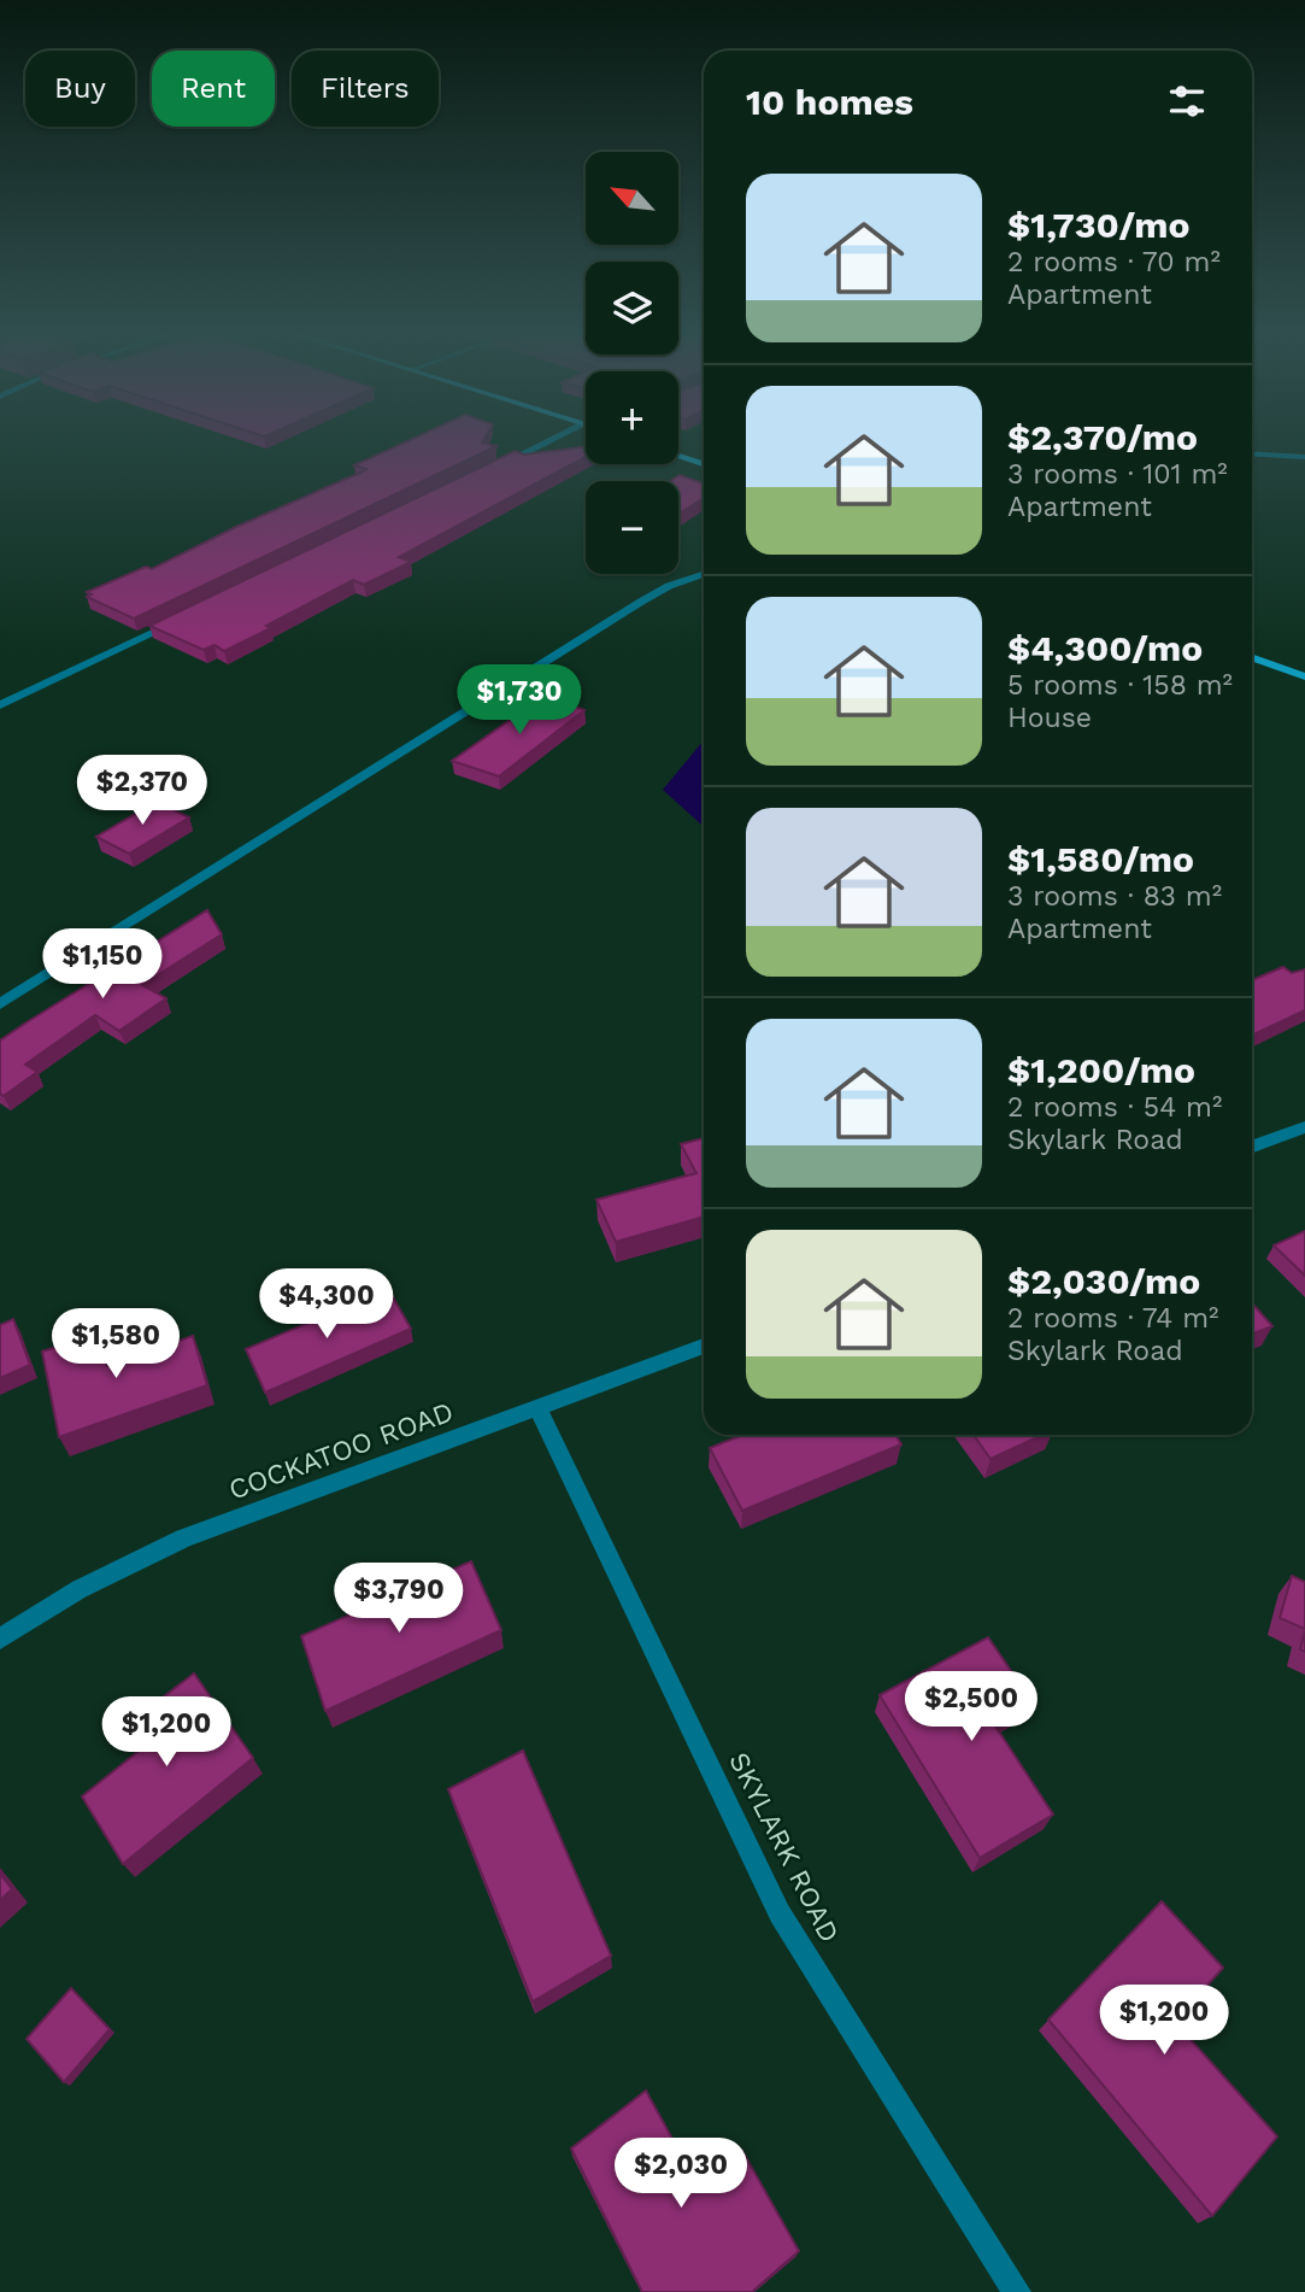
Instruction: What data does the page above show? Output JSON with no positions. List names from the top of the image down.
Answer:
{
  "streets": {
    "street": ["COCKATOO ROAD", "SKYLARK ROAD"]
  },
  "crossings": [
    ["COCKATOO ROAD", "SKYLARK ROAD"]
  ],
  "north": "top left",
  "page": {
    "chip": ["Buy", "Rent", "Filters"],
    "heading": "10 homes",
    "map_buttons": ["+", "−"],
    "list": [
      {
        "name": "$1,730/mo",
        "note": "2 rooms · 70 m² · Apartment"
      },
      {
        "name": "$2,370/mo",
        "note": "3 rooms · 101 m² · Apartment"
      },
      {
        "name": "$4,300/mo",
        "note": "5 rooms · 158 m² · House"
      },
      {
        "name": "$1,580/mo",
        "note": "3 rooms · 83 m² · Apartment"
      },
      {
        "name": "$1,200/mo",
        "note": "2 rooms · 54 m² · Skylark Road"
      },
      {
        "name": "$2,030/mo",
        "note": "2 rooms · 74 m² · Skylark Road"
      }
    ],
    "price": [
      "$1,730",
      "$2,370",
      "$1,150",
      "$4,300",
      "$1,580",
      "$3,790",
      "$2,500",
      "$1,200",
      "$1,200",
      "$2,030"
    ]
  }
}
